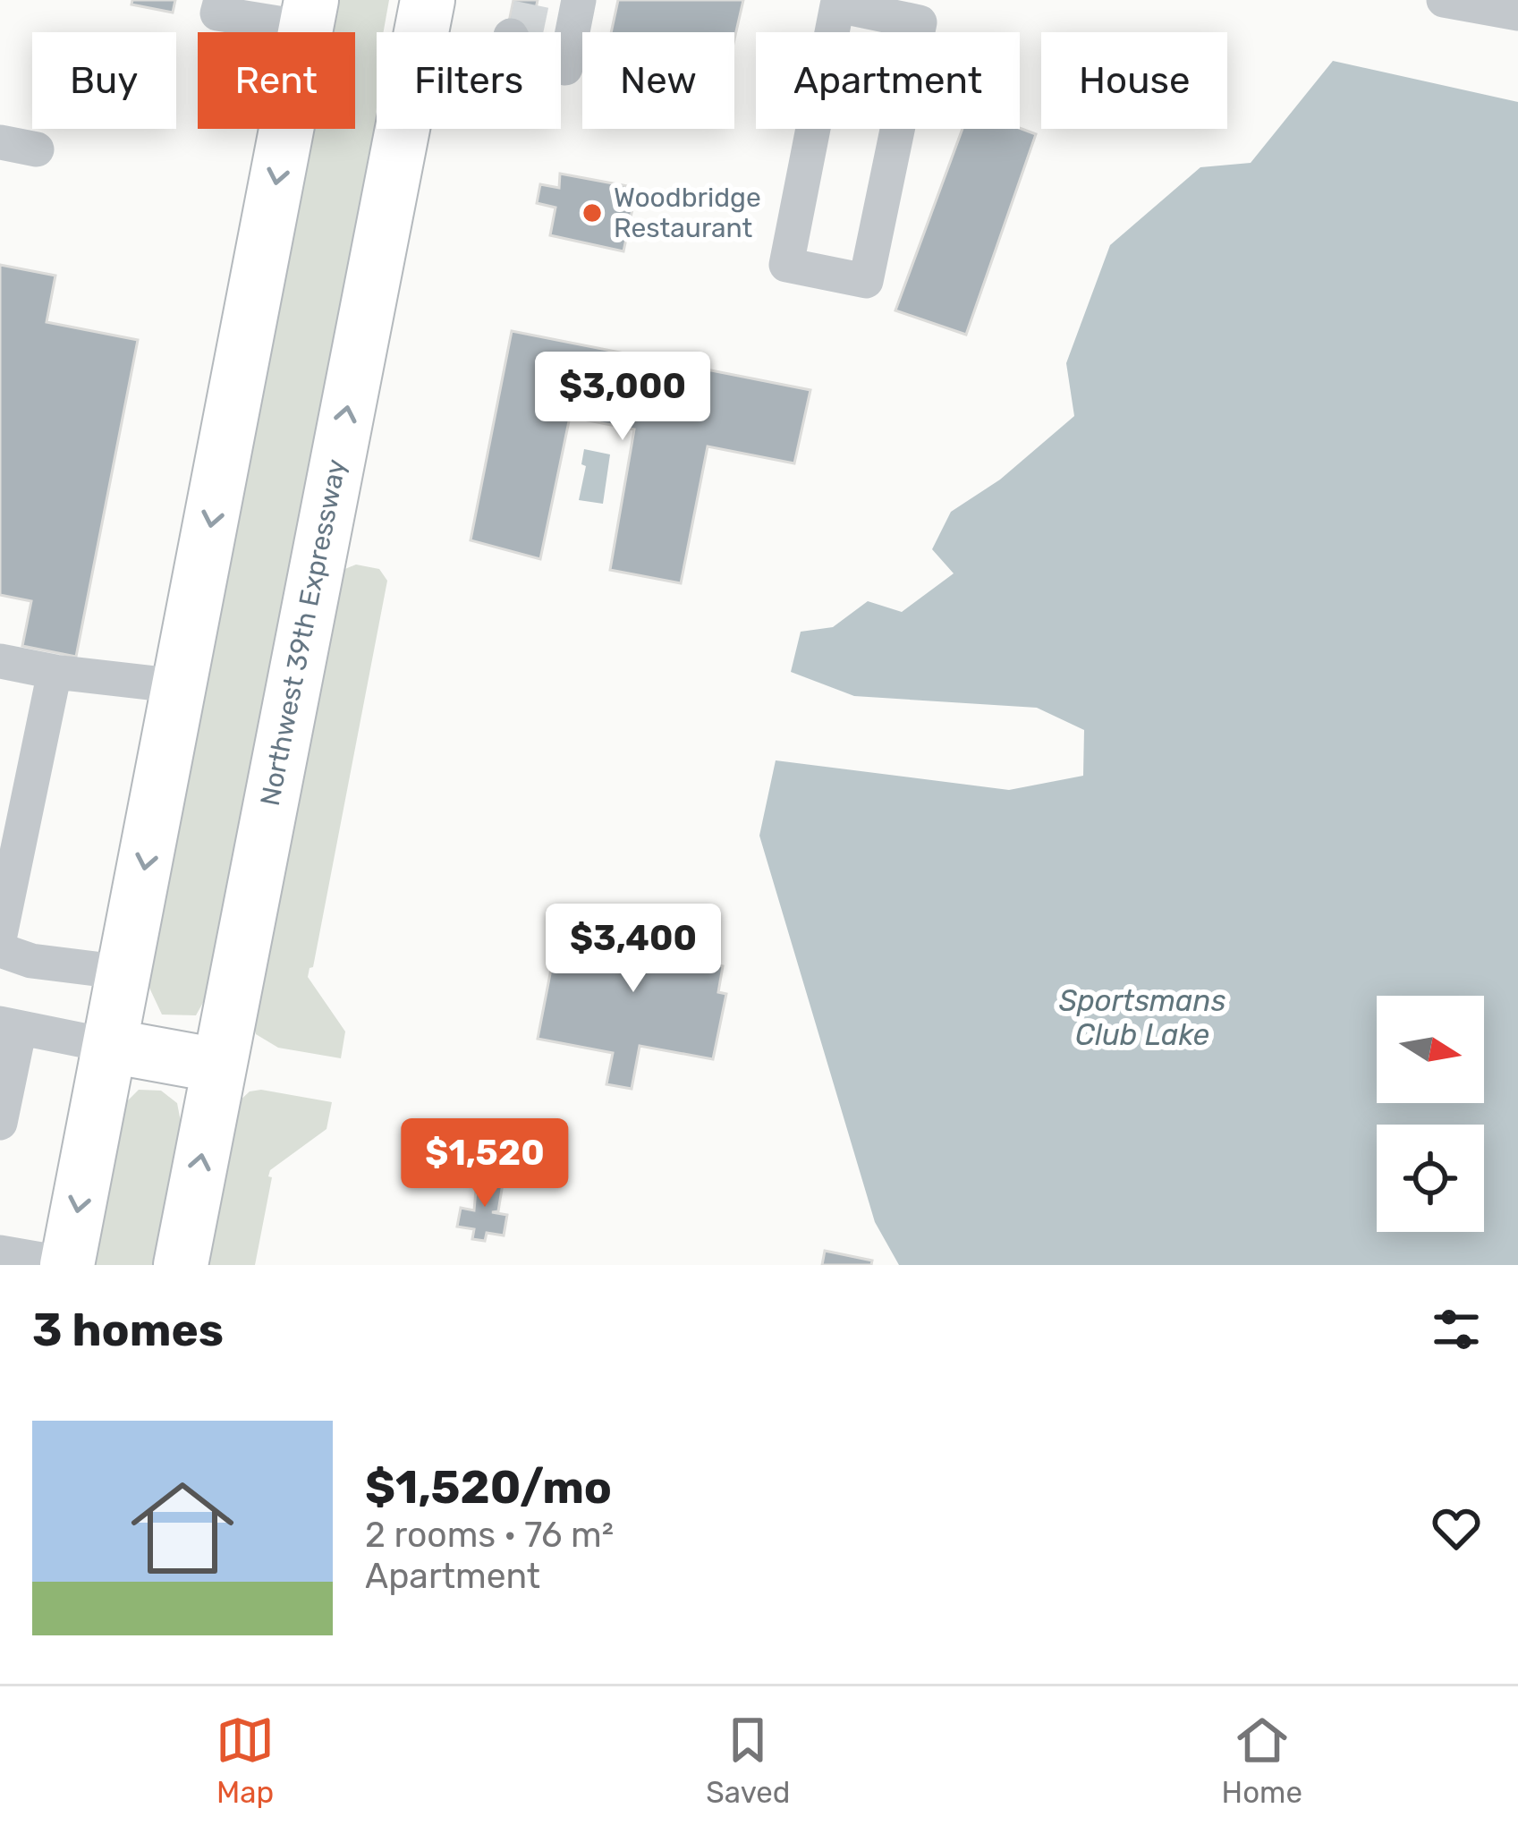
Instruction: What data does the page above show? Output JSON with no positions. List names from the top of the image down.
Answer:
{
  "streets": {
    "highway": ["Northwest 39th Expressway"]
  },
  "water": ["Sportsmans Club Lake"],
  "places": ["Woodbridge Restaurant"],
  "north": "right",
  "page": {
    "chip": [
      "Buy",
      "Rent",
      "Filters",
      "New",
      "Apartment",
      "House"
    ],
    "price": ["$3,000", "$3,400", "$1,520"],
    "heading": "3 homes",
    "list": [
      {
        "name": "$1,520/mo",
        "note": "2 rooms · 76 m² · Apartment"
      }
    ],
    "tabs": ["Map", "Saved", "Home"]
  }
}
